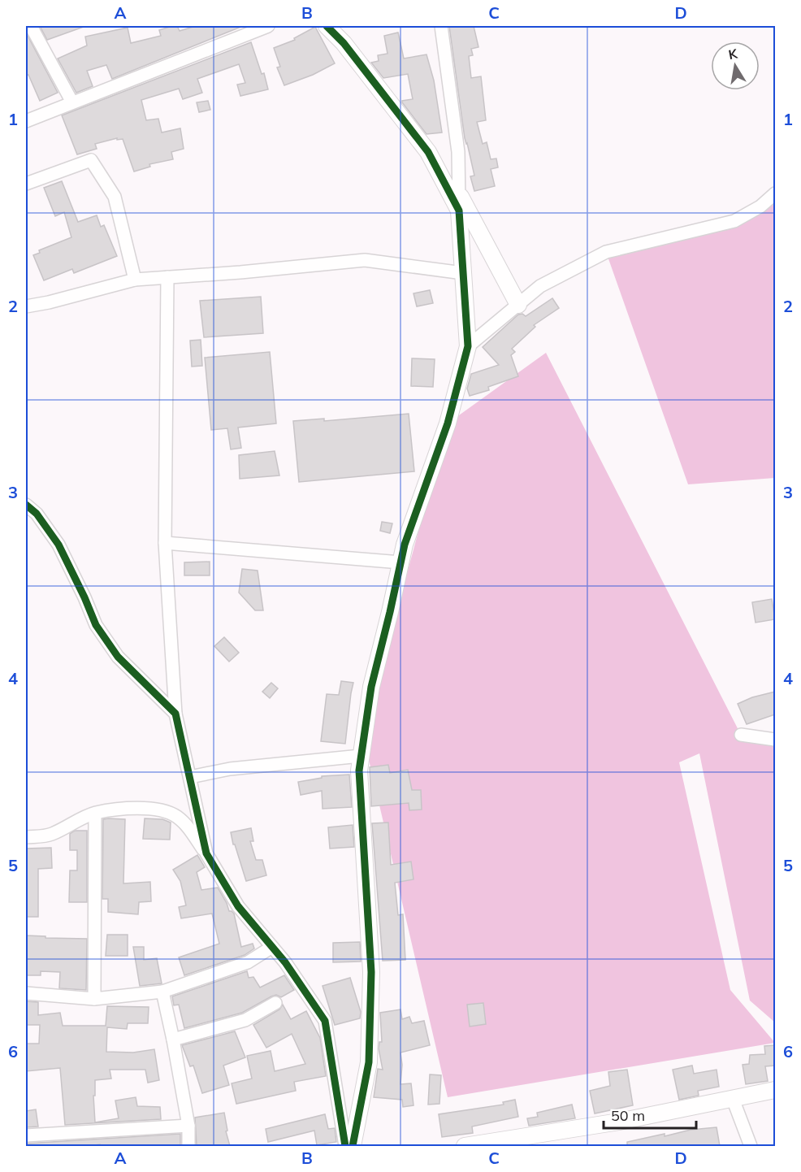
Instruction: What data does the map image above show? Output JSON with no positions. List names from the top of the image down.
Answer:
{
  "scale_bar": "50 m",
  "north": "top",
  "grid": {
    "columns": [
      "A",
      "B",
      "C",
      "D"
    ],
    "rows": [
      "1",
      "2",
      "3",
      "4",
      "5",
      "6"
    ]
  }
}
